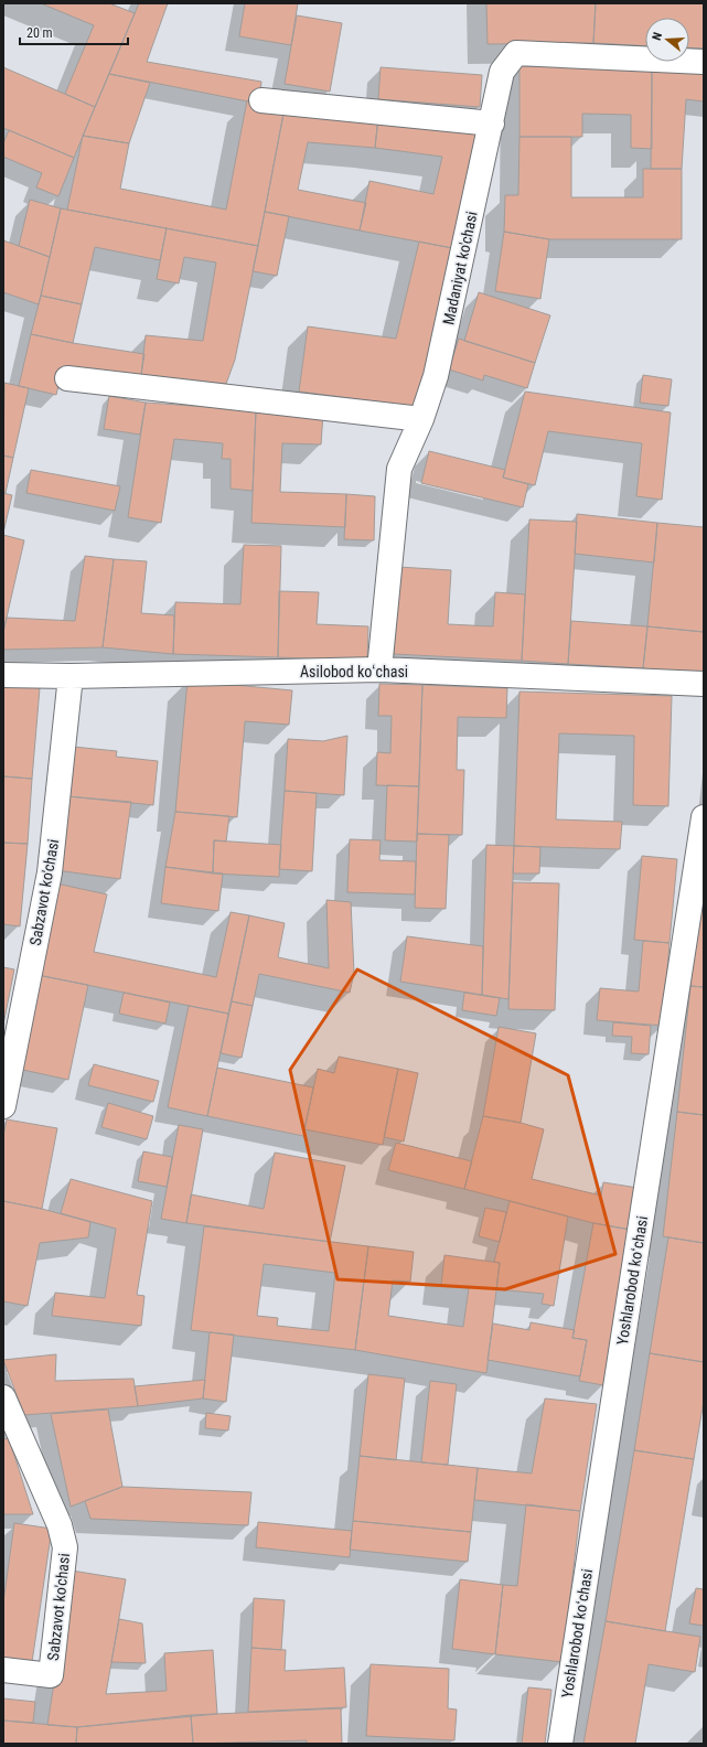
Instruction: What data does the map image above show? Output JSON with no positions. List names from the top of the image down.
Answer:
{
  "streets": {
    "street": [
      "Madaniyat ko'chasi",
      "Asilobod koʻchasi",
      "Sabzavot ko'chasi",
      "Yoshlarobod koʻchasi"
    ]
  },
  "crossings": [
    ["Madaniyat ko'chasi", "Asilobod koʻchasi"],
    ["Asilobod koʻchasi", "Sabzavot ko'chasi"]
  ],
  "scale_bar": "20 m",
  "north": "left"
}
